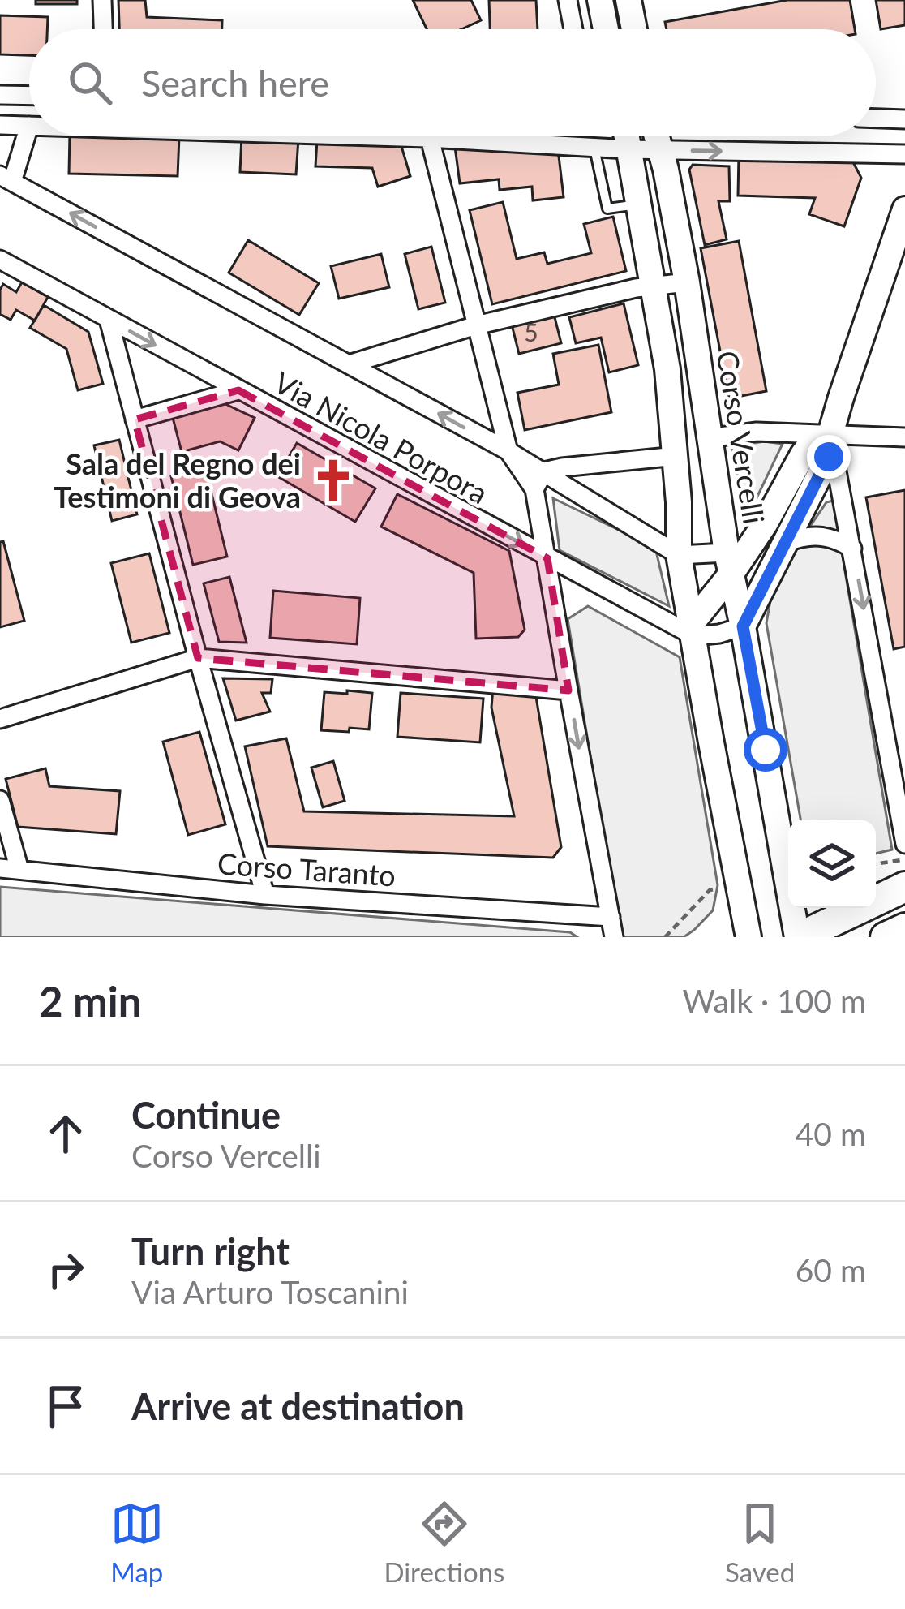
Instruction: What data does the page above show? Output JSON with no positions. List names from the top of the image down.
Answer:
{
  "streets": {
    "street": ["Via Nicola Porpora", "Corso Vercelli", "Corso Taranto"]
  },
  "places": {
    "church": ["Sala del Regno dei Testimoni di Geova"]
  },
  "house_numbers": ["5"],
  "page": {
    "search": "Search here",
    "heading": ["2 min", "Walk · 100 m"],
    "list": [
      ["Continue", "Corso Vercelli", "40 m"],
      ["Turn right", "Via Arturo Toscanini", "60 m"],
      "Arrive at destination"
    ],
    "nav": ["Map", "Directions", "Saved"]
  }
}
